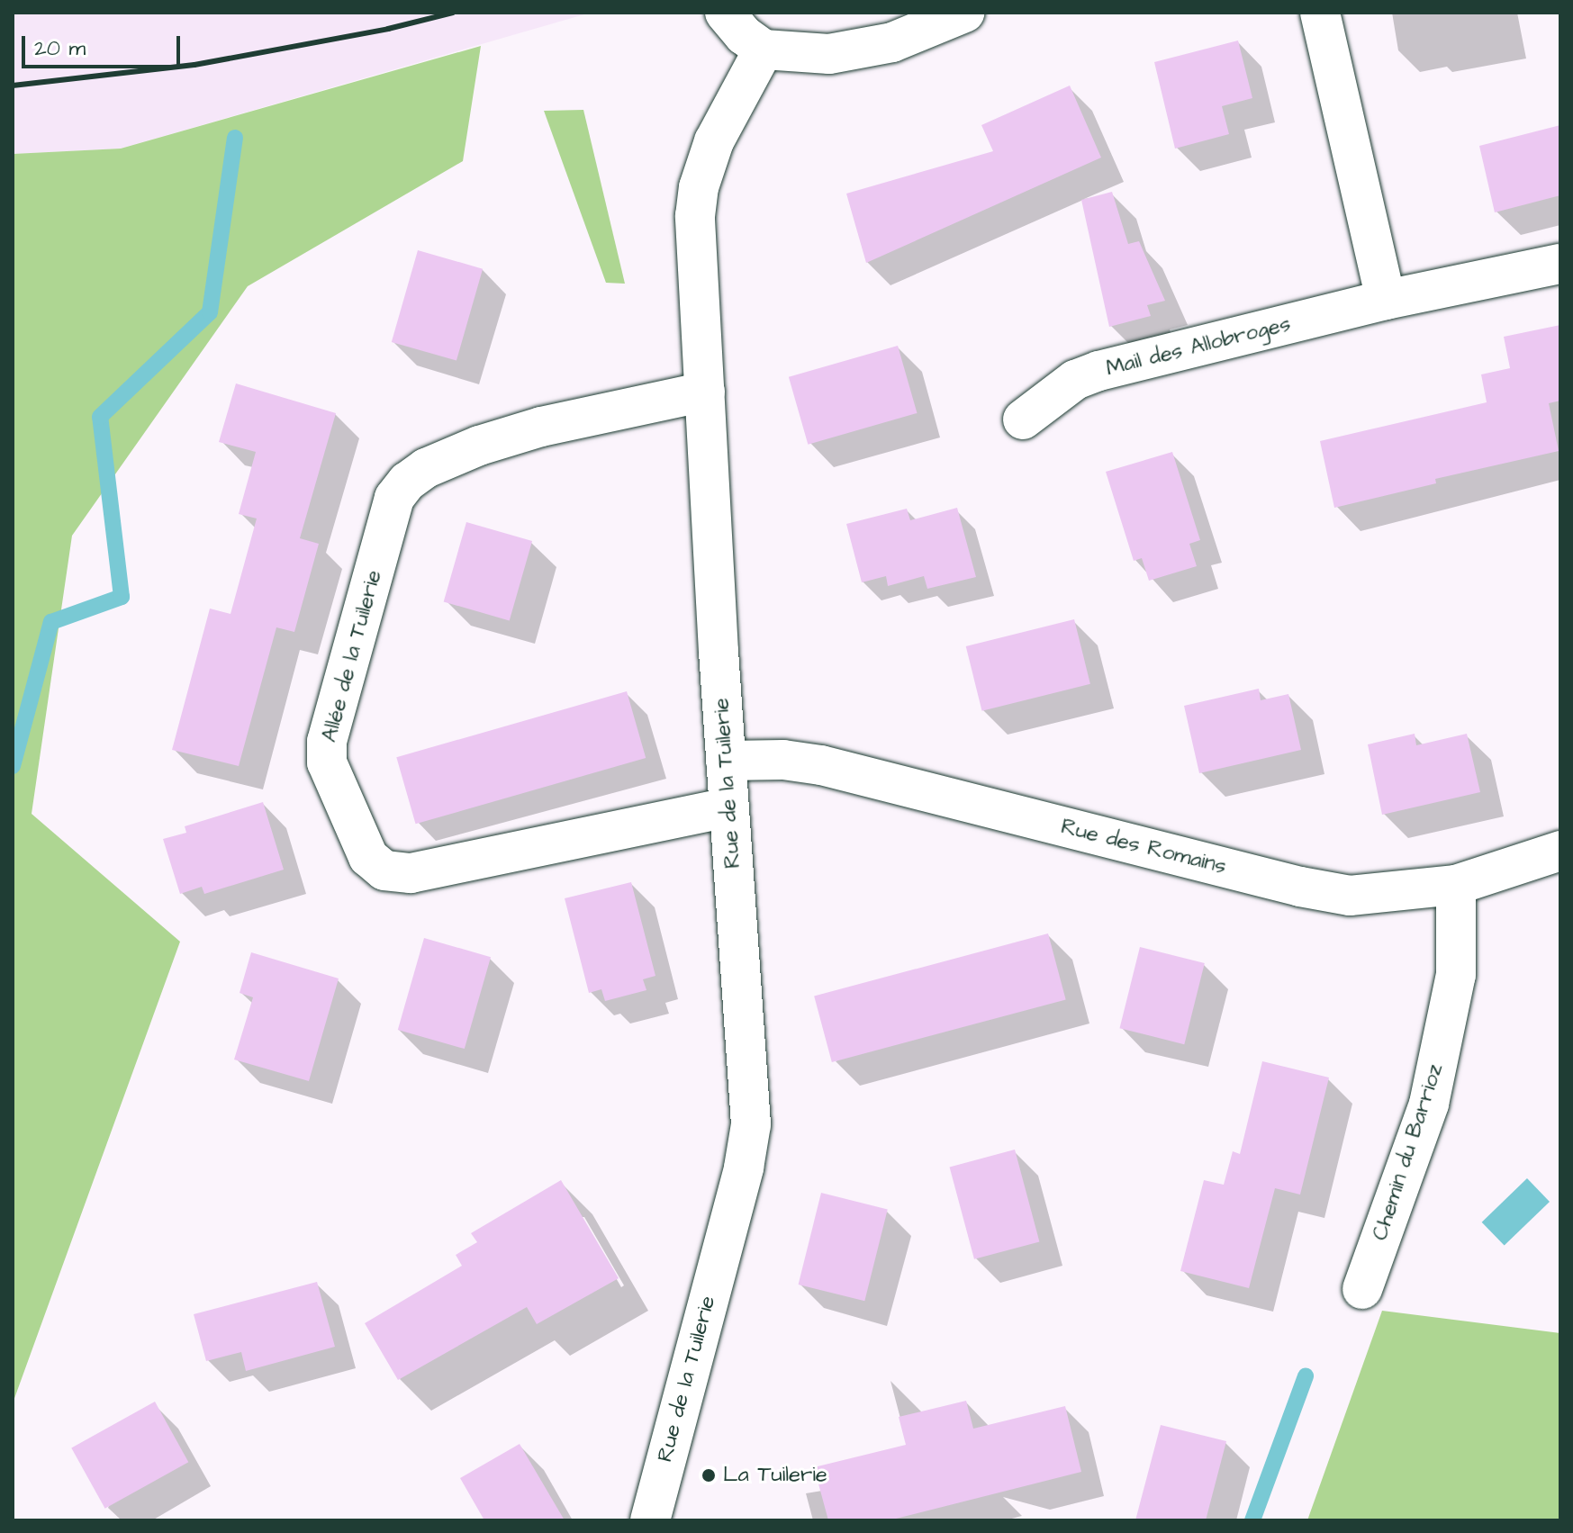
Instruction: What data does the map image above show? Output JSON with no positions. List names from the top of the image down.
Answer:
{
  "streets": {
    "street": [
      "Mail des Allobroges",
      "Allée de la Tuilerie",
      "Rue de la Tuilerie",
      "Rue des Romains",
      "Chemin du Barrioz"
    ]
  },
  "crossings": [
    ["Allée de la Tuilerie", "Rue de la Tuilerie"],
    ["Rue de la Tuilerie", "Rue des Romains"],
    ["Rue des Romains", "Chemin du Barrioz"]
  ],
  "places": ["La Tuilerie"],
  "scale_bar": "20 m"
}
